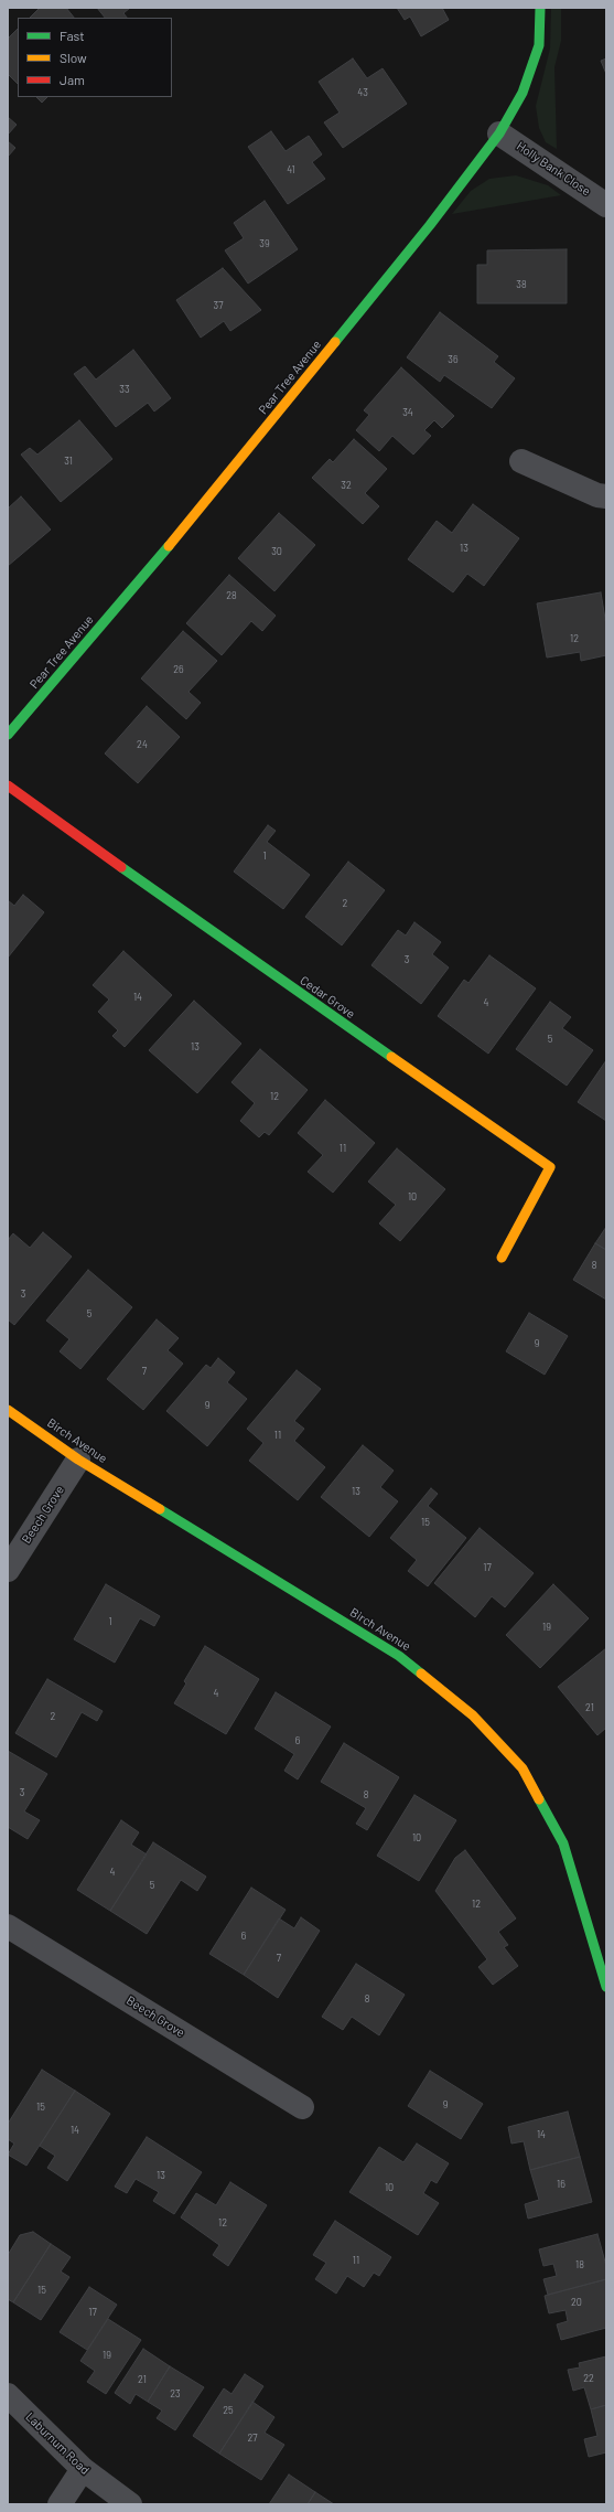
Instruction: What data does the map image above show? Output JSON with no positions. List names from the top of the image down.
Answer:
{
  "streets": {
    "street": [
      "Holly Bank Close",
      "Pear Tree Avenue",
      "Cedar Grove",
      "Birch Avenue",
      "Beech Grove",
      "Laburnum Road"
    ]
  },
  "crossings": [
    ["Holly Bank Close", "Pear Tree Avenue"],
    ["Birch Avenue", "Beech Grove"]
  ],
  "house_numbers": [
    "43",
    "41",
    "39",
    "38",
    "37",
    "36",
    "33",
    "34",
    "31",
    "32",
    "13",
    "30",
    "28",
    "12",
    "26",
    "24",
    "1",
    "2",
    "3",
    "14",
    "4",
    "5",
    "13",
    "12",
    "11",
    "10",
    "8",
    "3",
    "5",
    "9",
    "7",
    "9",
    "11",
    "13",
    "15",
    "17",
    "1",
    "19",
    "4",
    "21",
    "2",
    "6",
    "3",
    "8",
    "10",
    "4",
    "5",
    "12",
    "6",
    "7",
    "8",
    "9",
    "15",
    "14",
    "14",
    "13",
    "16",
    "10",
    "12",
    "11",
    "18",
    "15",
    "20",
    "17",
    "19",
    "22",
    "21",
    "23",
    "25",
    "27"
  ],
  "legend": ["Fast", "Slow", "Jam"]
}
